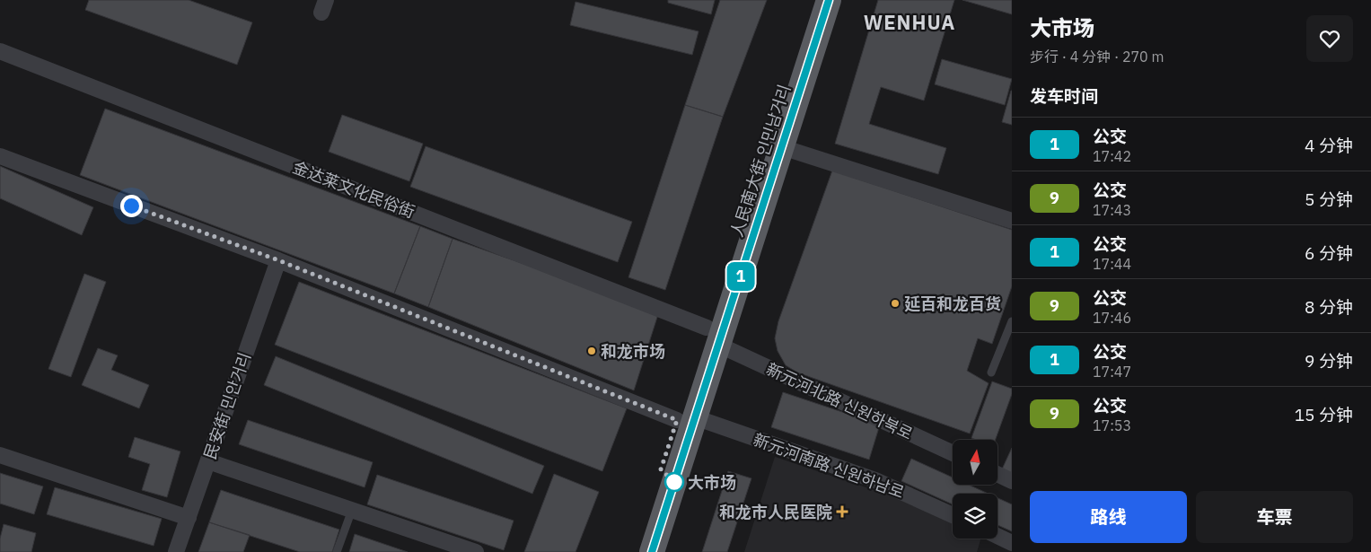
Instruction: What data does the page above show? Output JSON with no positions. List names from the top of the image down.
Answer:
{
  "streets": {
    "main road": ["人民南大街 인민남거리"],
    "street": [
      "金达莱文化民俗街",
      "新元河北路 신원하북로",
      "民安街 민안거리",
      "新元河南路 신원하남로"
    ]
  },
  "crossings": [
    ["人民南大街 인민남거리", "金达莱文化民俗街"],
    ["人民南大街 인민남거리", "新元河北路 신원하북로"],
    ["人民南大街 인민남거리", "新元河南路 신원하남로"],
    ["金达莱文化民俗街", "新元河北路 신원하북로"],
    ["民安街 민안거리", "新元河南路 신원하남로"]
  ],
  "districts": ["WENHUA"],
  "places": {
    "other": ["延百和龙百货", "和龙市场", "大市场"],
    "health": ["和龙市人民医院"]
  },
  "lines": ["bus line 1"],
  "north": "top",
  "page": {
    "on_map": "1",
    "heading": [
      ["大市场", "步行 · 4 分钟 · 270 m"],
      "发车时间"
    ],
    "list": [
      {
        "mark": "1",
        "name": "公交",
        "note": "17:42",
        "value": "4 分钟"
      },
      {
        "mark": "9",
        "name": "公交",
        "note": "17:43",
        "value": "5 分钟"
      },
      {
        "mark": "1",
        "name": "公交",
        "note": "17:44",
        "value": "6 分钟"
      },
      {
        "mark": "9",
        "name": "公交",
        "note": "17:46",
        "value": "8 分钟"
      },
      {
        "mark": "1",
        "name": "公交",
        "note": "17:47",
        "value": "9 分钟"
      },
      {
        "mark": "9",
        "name": "公交",
        "note": "17:53",
        "value": "15 分钟"
      }
    ],
    "buttons": ["路线", "车票"]
  }
}
